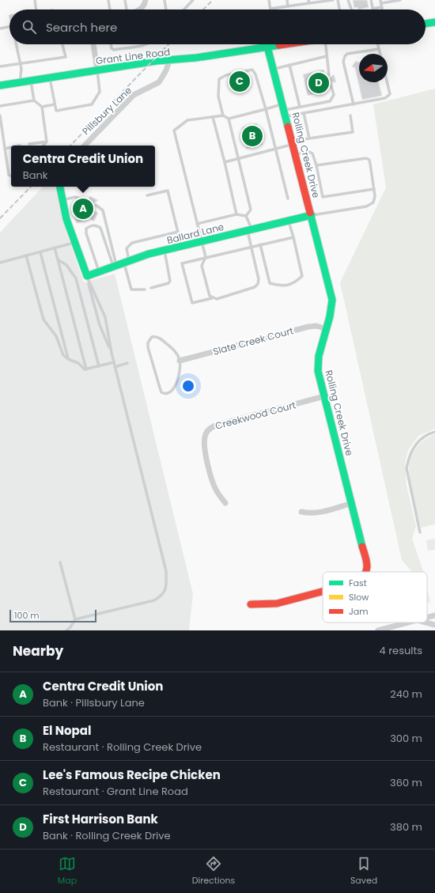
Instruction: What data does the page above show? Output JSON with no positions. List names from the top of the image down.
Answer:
{
  "streets": {
    "street": [
      "Grant Line Road",
      "Pillsbury Lane",
      "Rolling Creek Drive",
      "Ballard Lane",
      "Slate Creek Court",
      "Creekwood Court"
    ]
  },
  "crossings": [
    ["Grant Line Road", "Pillsbury Lane"],
    ["Rolling Creek Drive", "Ballard Lane"],
    ["Rolling Creek Drive", "Slate Creek Court"],
    ["Rolling Creek Drive", "Creekwood Court"]
  ],
  "legend": ["Fast", "Slow", "Jam"],
  "scale_bar": "100 m",
  "north": "left",
  "page": {
    "search": "Search here",
    "pins": [
      "C",
      "D",
      "B",
      "A"
    ],
    "popup": ["Centra Credit Union", "Bank"],
    "scale": "100 m",
    "heading": ["Nearby", "4 results"],
    "list": [
      {
        "mark": "A",
        "name": "Centra Credit Union",
        "note": "Bank · Pillsbury Lane",
        "value": "240 m"
      },
      {
        "mark": "B",
        "name": "El Nopal",
        "note": "Restaurant · Rolling Creek Drive",
        "value": "300 m"
      },
      {
        "mark": "C",
        "name": "Lee's Famous Recipe Chicken",
        "note": "Restaurant · Grant Line Road",
        "value": "360 m"
      },
      {
        "mark": "D",
        "name": "First Harrison Bank",
        "note": "Bank · Rolling Creek Drive",
        "value": "380 m"
      }
    ],
    "nav": ["Map", "Directions", "Saved"]
  }
}
